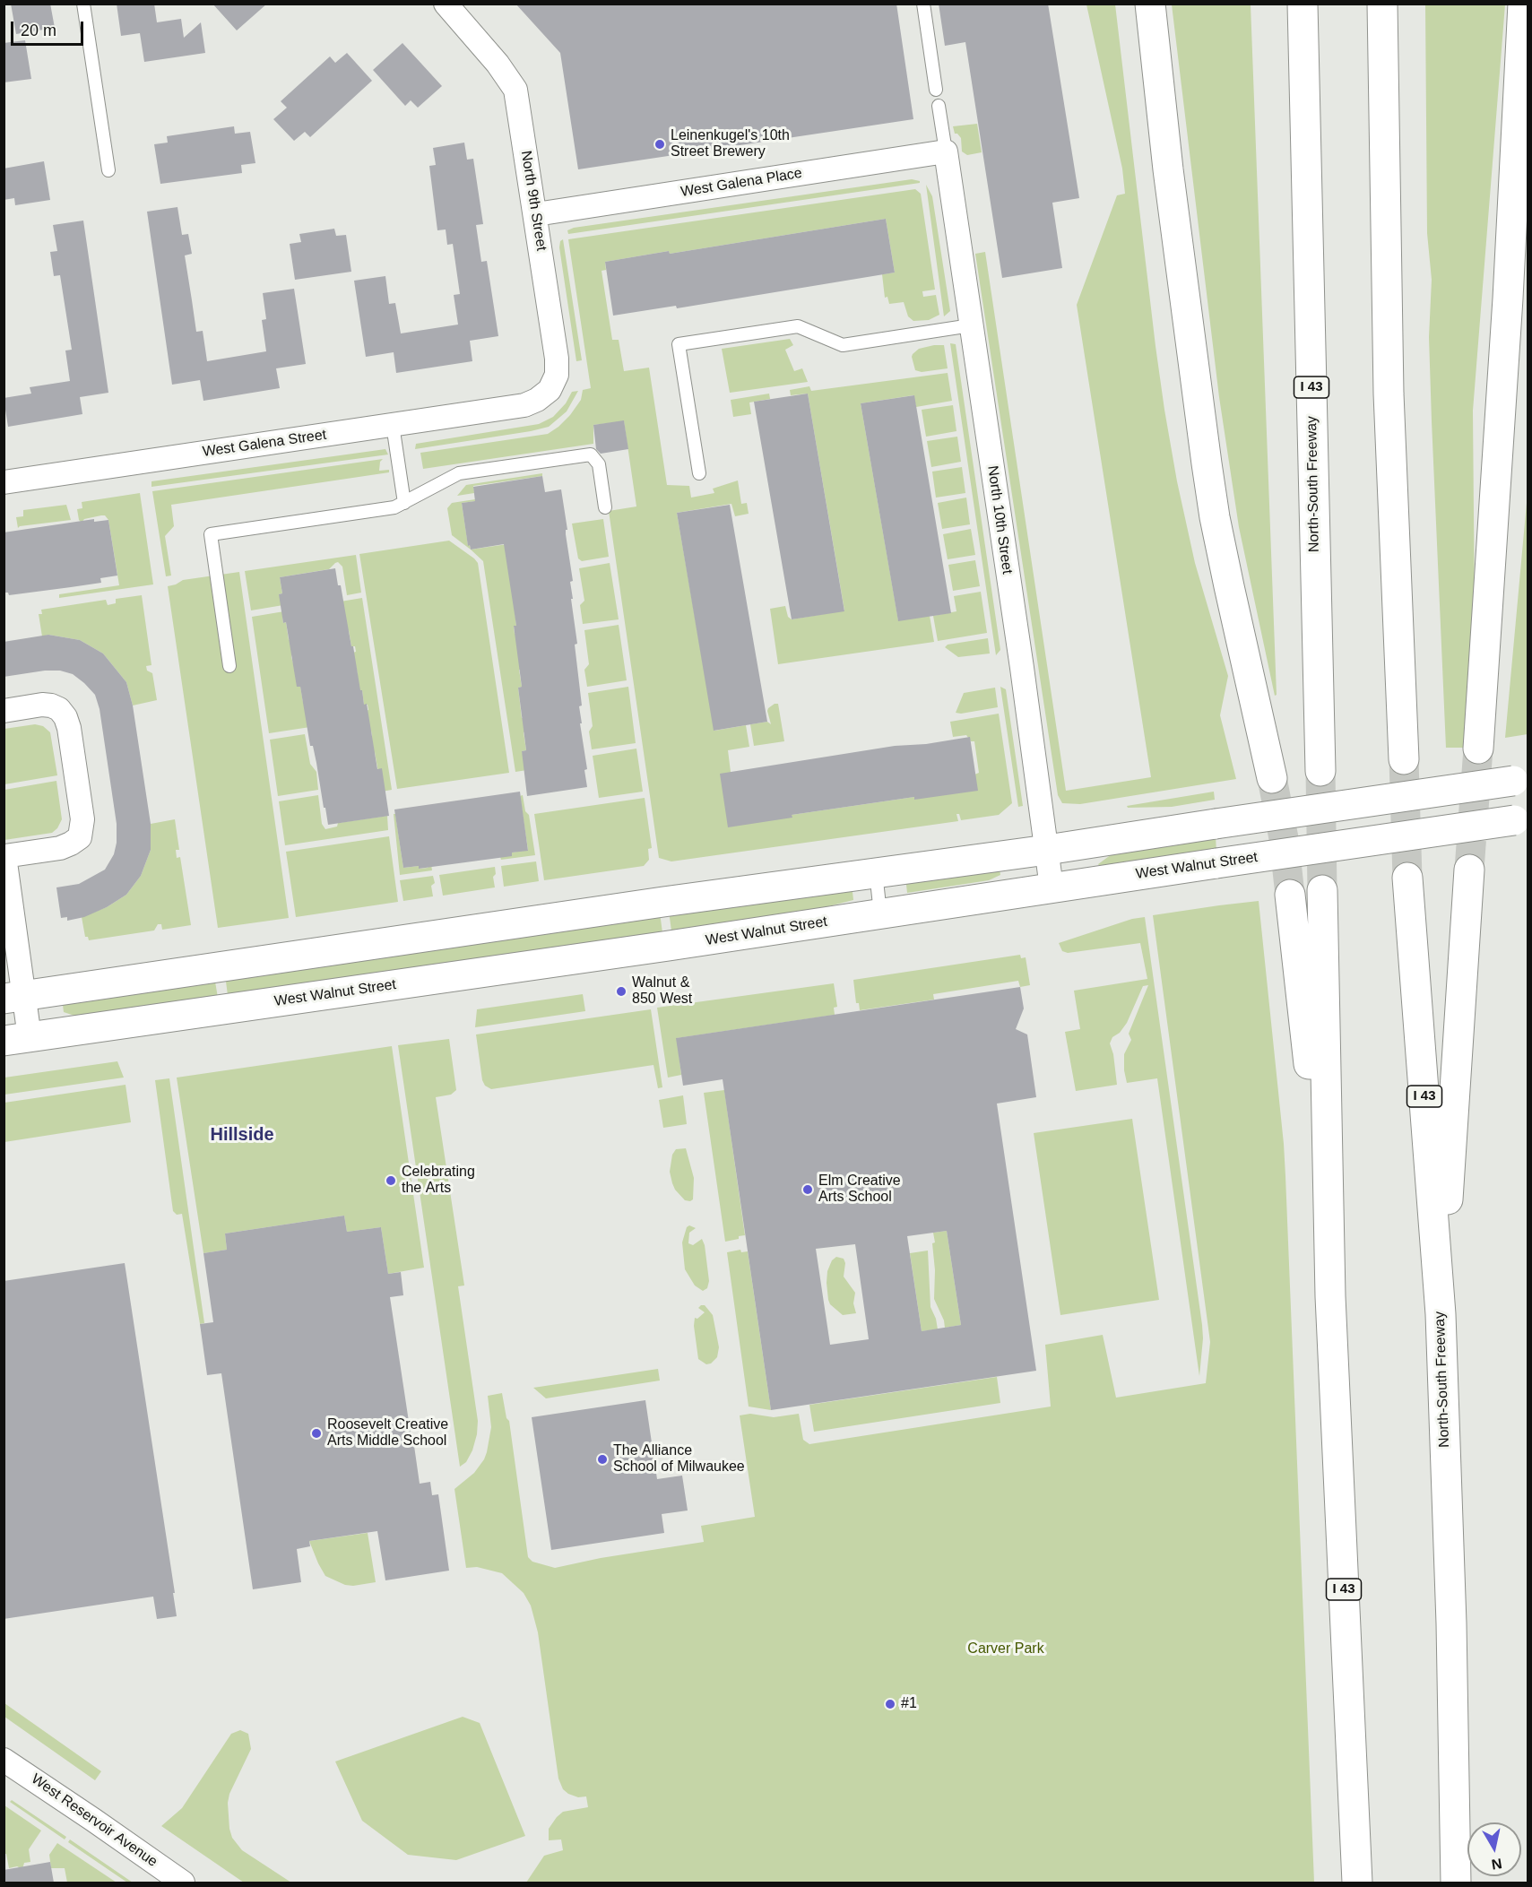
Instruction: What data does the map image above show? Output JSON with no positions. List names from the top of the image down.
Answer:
{
  "streets": {
    "main road": ["I 43", "North-South Freeway", "West Walnut Street"],
    "street": [
      "West Galena Place",
      "North 9th Street",
      "West Galena Street",
      "North 10th Street",
      "West Reservoir Avenue"
    ]
  },
  "crossings": [
    ["West Galena Place", "North 9th Street"],
    ["West Galena Place", "North 10th Street"],
    ["North 9th Street", "West Galena Street"],
    ["North 10th Street", "West Walnut Street"]
  ],
  "districts": ["Hillside"],
  "parks": ["Carver Park"],
  "places": [
    "Leinenkugel's 10th Street Brewery",
    "Walnut & 850 West",
    "Celebrating the Arts",
    "Elm Creative Arts School",
    "Roosevelt Creative Arts Middle School",
    "The Alliance School of Milwaukee",
    "#1"
  ],
  "scale_bar": "20 m",
  "north": "bottom"
}
